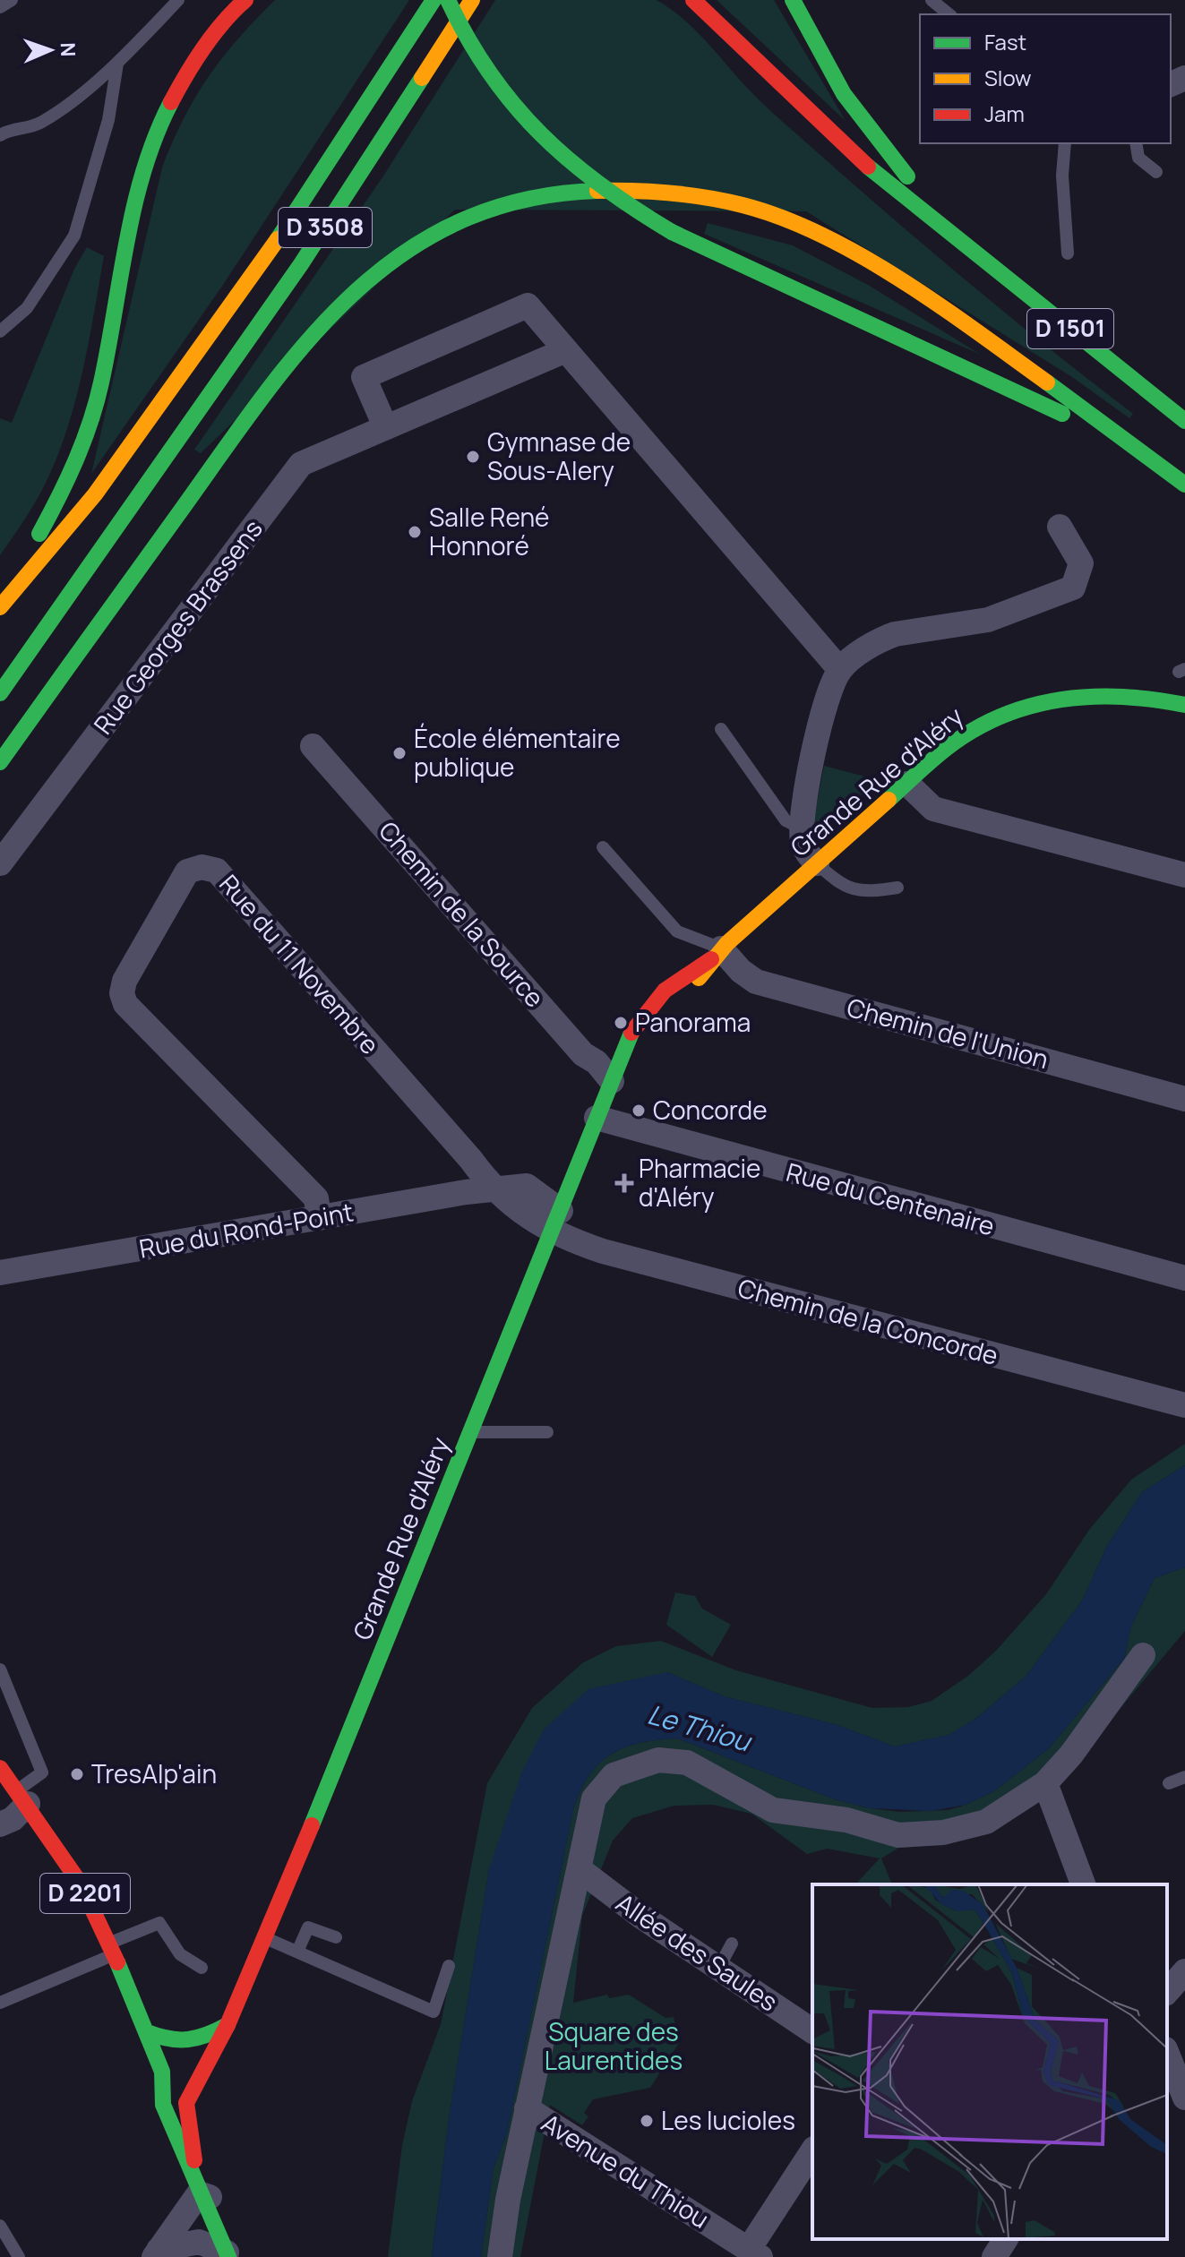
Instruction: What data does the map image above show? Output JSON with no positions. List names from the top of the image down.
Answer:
{
  "streets": {
    "main road": [
      "D 3508",
      "D 1501",
      "Grande Rue d'Aléry",
      "D 2201"
    ],
    "street": [
      "Rue Georges Brassens",
      "Chemin de la Source",
      "Rue du 11 Novembre",
      "Chemin de l'Union",
      "Rue du Centenaire",
      "Rue du Rond-Point",
      "Chemin de la Concorde",
      "Allée des Saules",
      "Avenue du Thiou"
    ]
  },
  "crossings": [
    ["Grande Rue d'Aléry", "Chemin de la Source"],
    ["Grande Rue d'Aléry", "Chemin de l'Union"],
    ["Grande Rue d'Aléry", "Rue du Centenaire"],
    ["Grande Rue d'Aléry", "Rue du Rond-Point"],
    ["Grande Rue d'Aléry", "Chemin de la Concorde"],
    ["Grande Rue d'Aléry", "D 2201"],
    ["Rue du 11 Novembre", "Rue du Rond-Point"]
  ],
  "water": ["Le Thiou"],
  "parks": ["Square des Laurentides"],
  "places": {
    "other": [
      "Gymnase de Sous-Alery",
      "Salle René Honnoré",
      "École élémentaire publique",
      "Panorama",
      "Concorde",
      "TresAlp'ain",
      "Les lucioles"
    ],
    "health": ["Pharmacie d'Aléry"]
  },
  "legend": ["Fast", "Slow", "Jam"],
  "north": "right"
}
